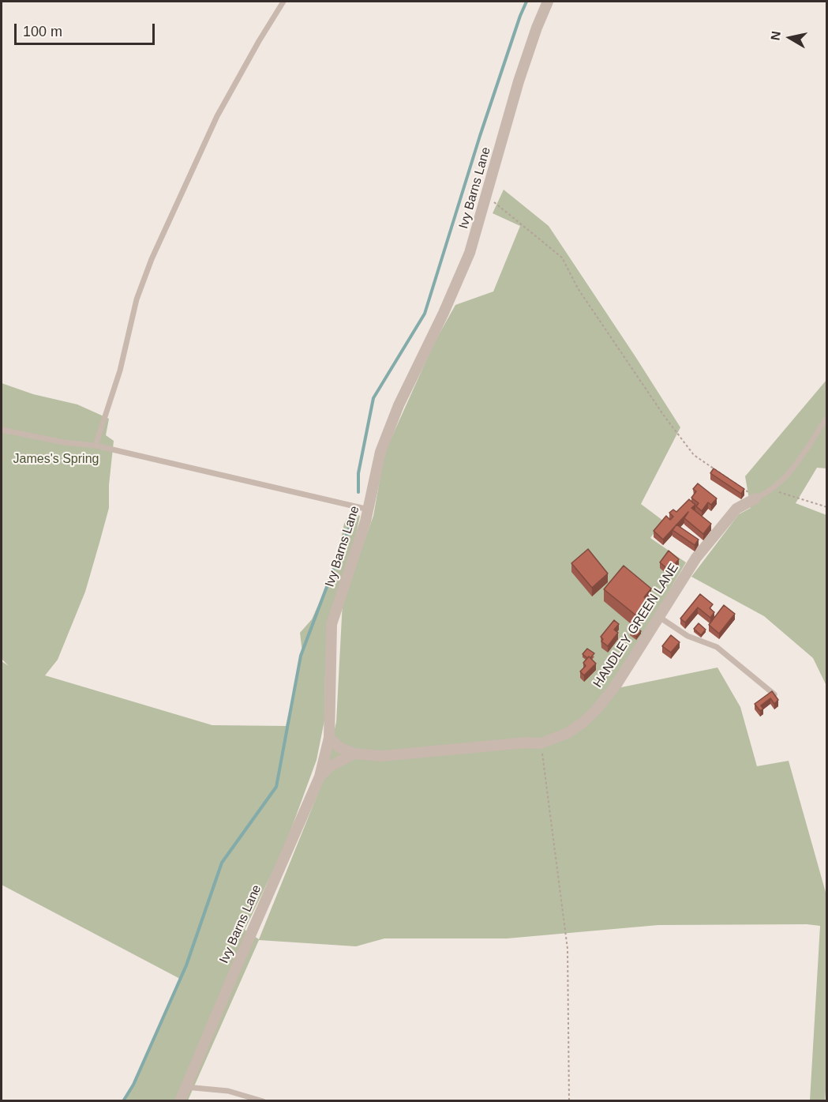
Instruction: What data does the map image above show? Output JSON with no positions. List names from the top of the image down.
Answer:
{
  "streets": {
    "street": ["Ivy Barns Lane", "HANDLEY GREEN LANE"]
  },
  "crossings": [
    ["Ivy Barns Lane", "HANDLEY GREEN LANE"]
  ],
  "parks": ["James's Spring"],
  "scale_bar": "100 m",
  "north": "left"
}
